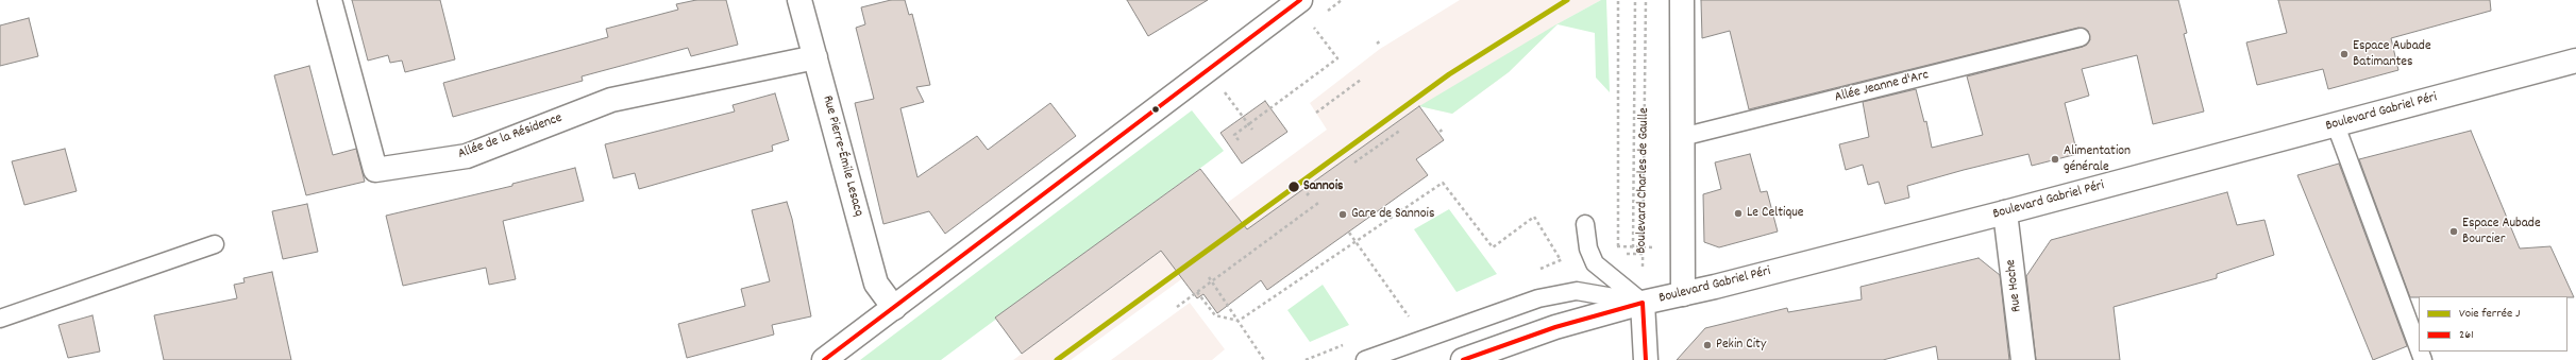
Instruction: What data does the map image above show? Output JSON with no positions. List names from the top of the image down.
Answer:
{
  "streets": {
    "street": [
      "Boulevard Gabriel Péri",
      "Allée de la Résidence",
      "Rue Pierre-Émile Lesacq",
      "Rue Hoche"
    ],
    "lane": ["Allée Jeanne d'Arc"],
    "path": ["Boulevard Charles de Gaulle"]
  },
  "crossings": [
    ["Boulevard Gabriel Péri", "Boulevard Charles de Gaulle"],
    ["Boulevard Gabriel Péri", "Rue Hoche"],
    ["Allée de la Résidence", "Rue Pierre-Émile Lesacq"]
  ],
  "places": [
    "Espace Aubade Batimantes",
    "Alimentation générale",
    "Sannois",
    "Le Celtique",
    "Gare de Sannois",
    "Espace Aubade Bourcier",
    "Pekin City"
  ],
  "lines": ["rail line J", "transit line 261"],
  "legend": ["Voie ferrée J", "261"]
}
